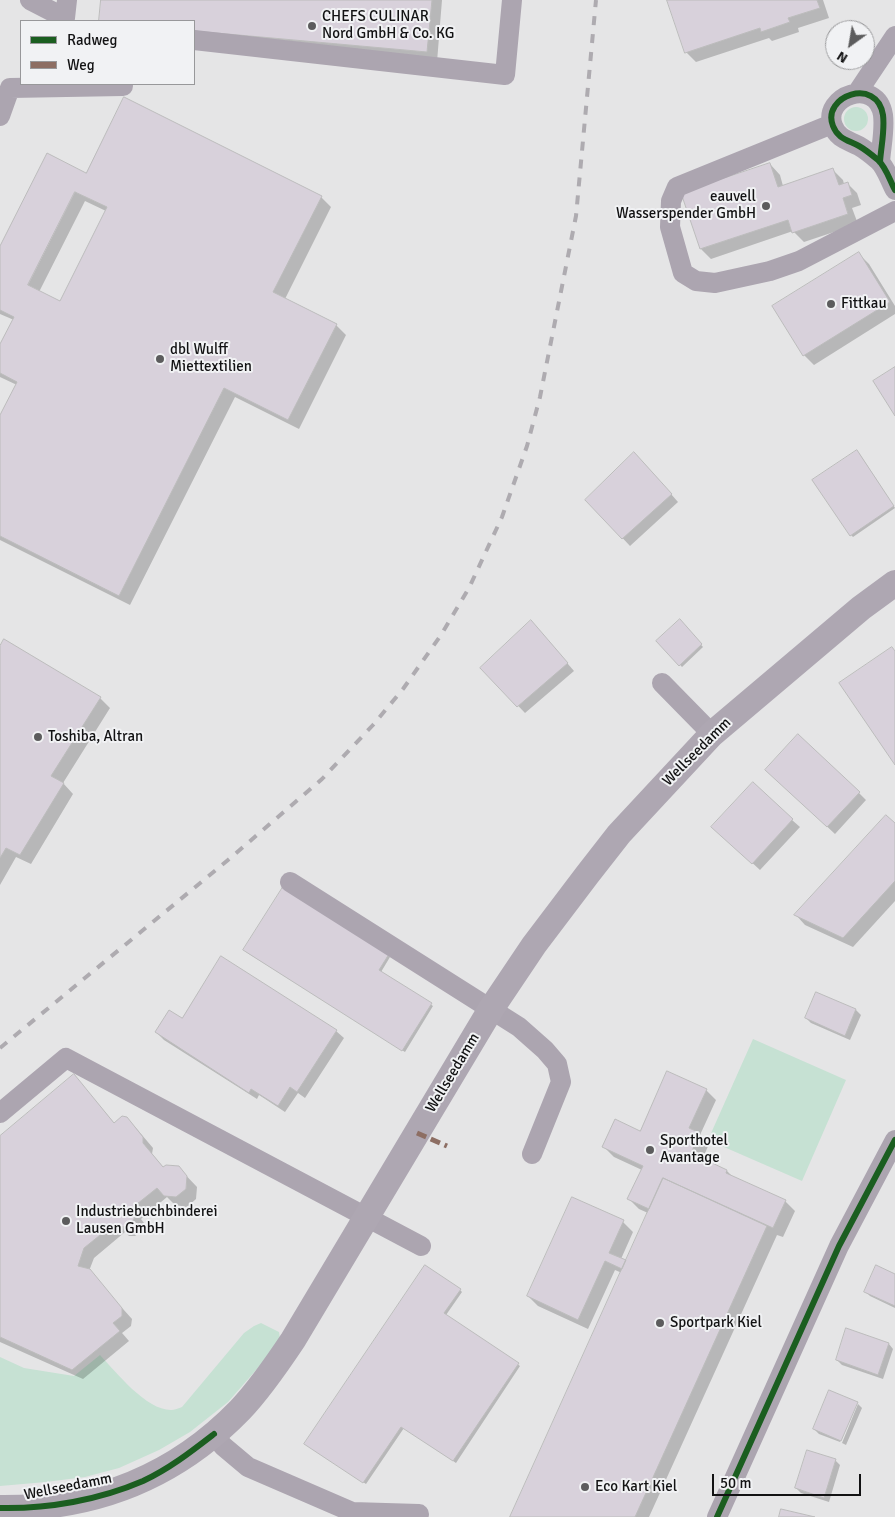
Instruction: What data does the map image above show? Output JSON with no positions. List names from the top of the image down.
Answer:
{
  "streets": {
    "main road": ["Wellseedamm"]
  },
  "places": [
    "CHEFS CULINAR Nord GmbH & Co. KG",
    "eauvell Wasserspender GmbH",
    "Fittkau",
    "dbl Wulff Miettextilien",
    "Toshiba, Altran",
    "Sporthotel Avantage",
    "Industriebuchbinderei Lausen GmbH",
    "Sportpark Kiel",
    "Eco Kart Kiel"
  ],
  "legend": ["Radweg", "Weg"],
  "scale_bar": "50 m",
  "north": "bottom left"
}
